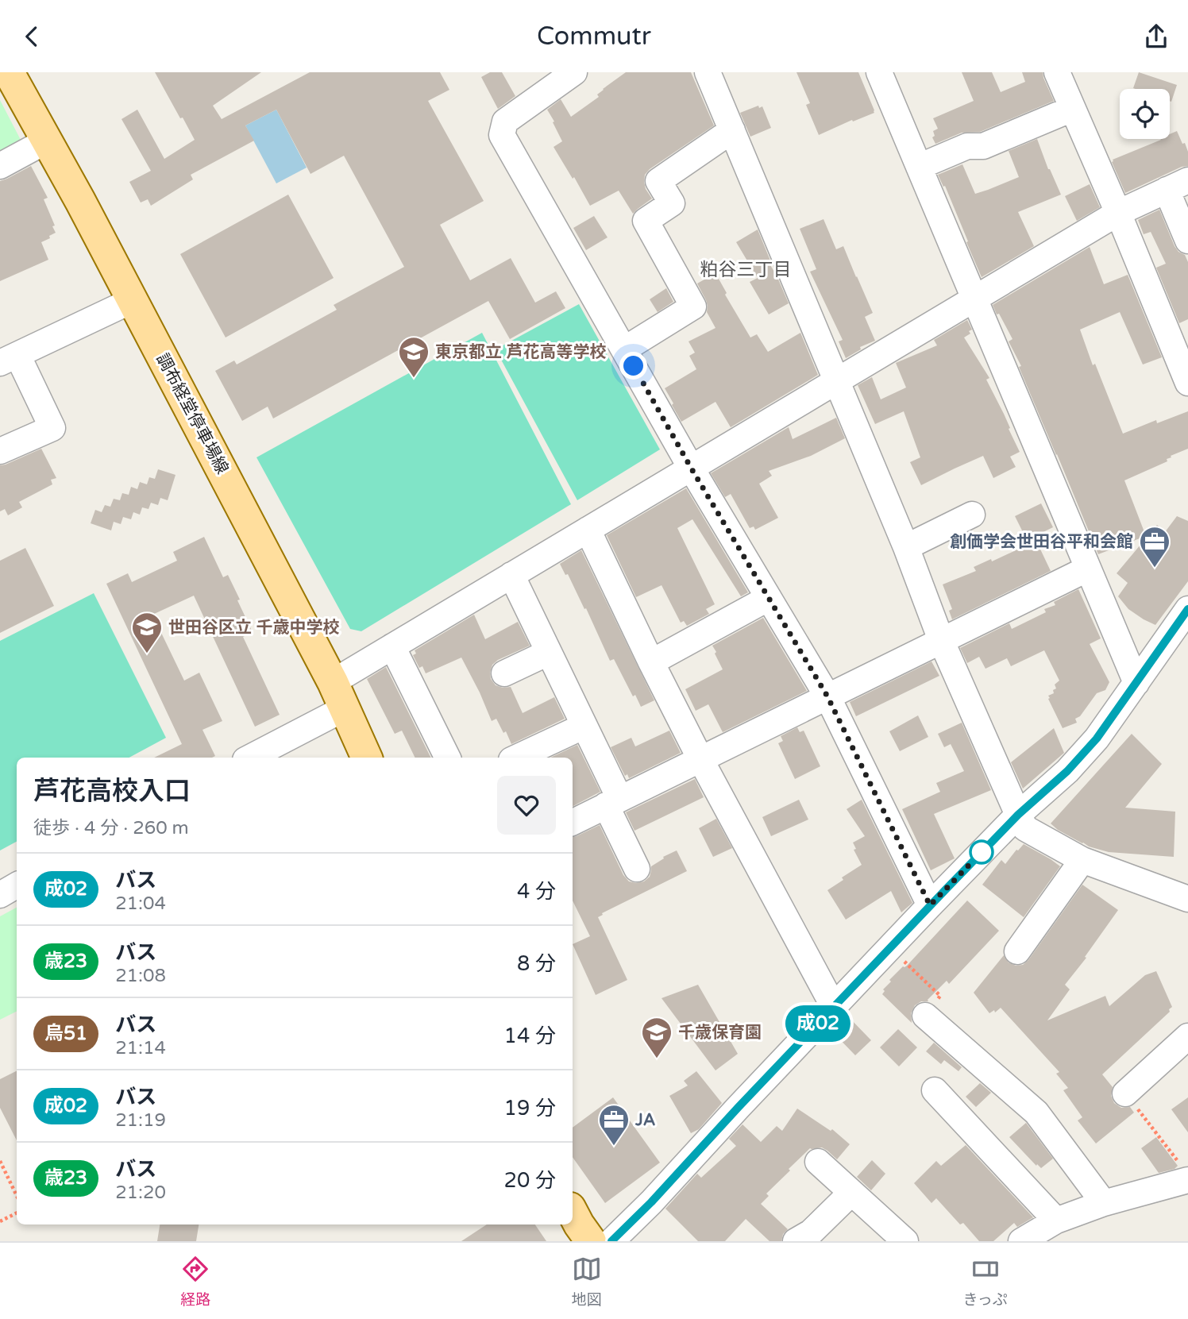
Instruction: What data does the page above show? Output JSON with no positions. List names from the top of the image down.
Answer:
{
  "streets": {
    "main road": ["調布経堂停車場線"]
  },
  "districts": ["粕谷三丁目"],
  "places": {
    "school or university": ["東京都立 芦花高等学校", "世田谷区立 千歳中学校", "千歳保育園"],
    "office": ["創価学会世田谷平和会館", "JA"]
  },
  "lines": ["bus line 成02"],
  "page": {
    "header": "Commutr",
    "on_map": "成02",
    "heading": ["芦花高校入口", "徒歩 · 4 分 · 260 m"],
    "list": [
      {
        "mark": "成02",
        "name": "バス",
        "note": "21:04",
        "value": "4 分"
      },
      {
        "mark": "歳23",
        "name": "バス",
        "note": "21:08",
        "value": "8 分"
      },
      {
        "mark": "烏51",
        "name": "バス",
        "note": "21:14",
        "value": "14 分"
      },
      {
        "mark": "成02",
        "name": "バス",
        "note": "21:19",
        "value": "19 分"
      },
      {
        "mark": "歳23",
        "name": "バス",
        "note": "21:20",
        "value": "20 分"
      }
    ],
    "tabs": ["経路", "地図", "きっぷ"]
  }
}
